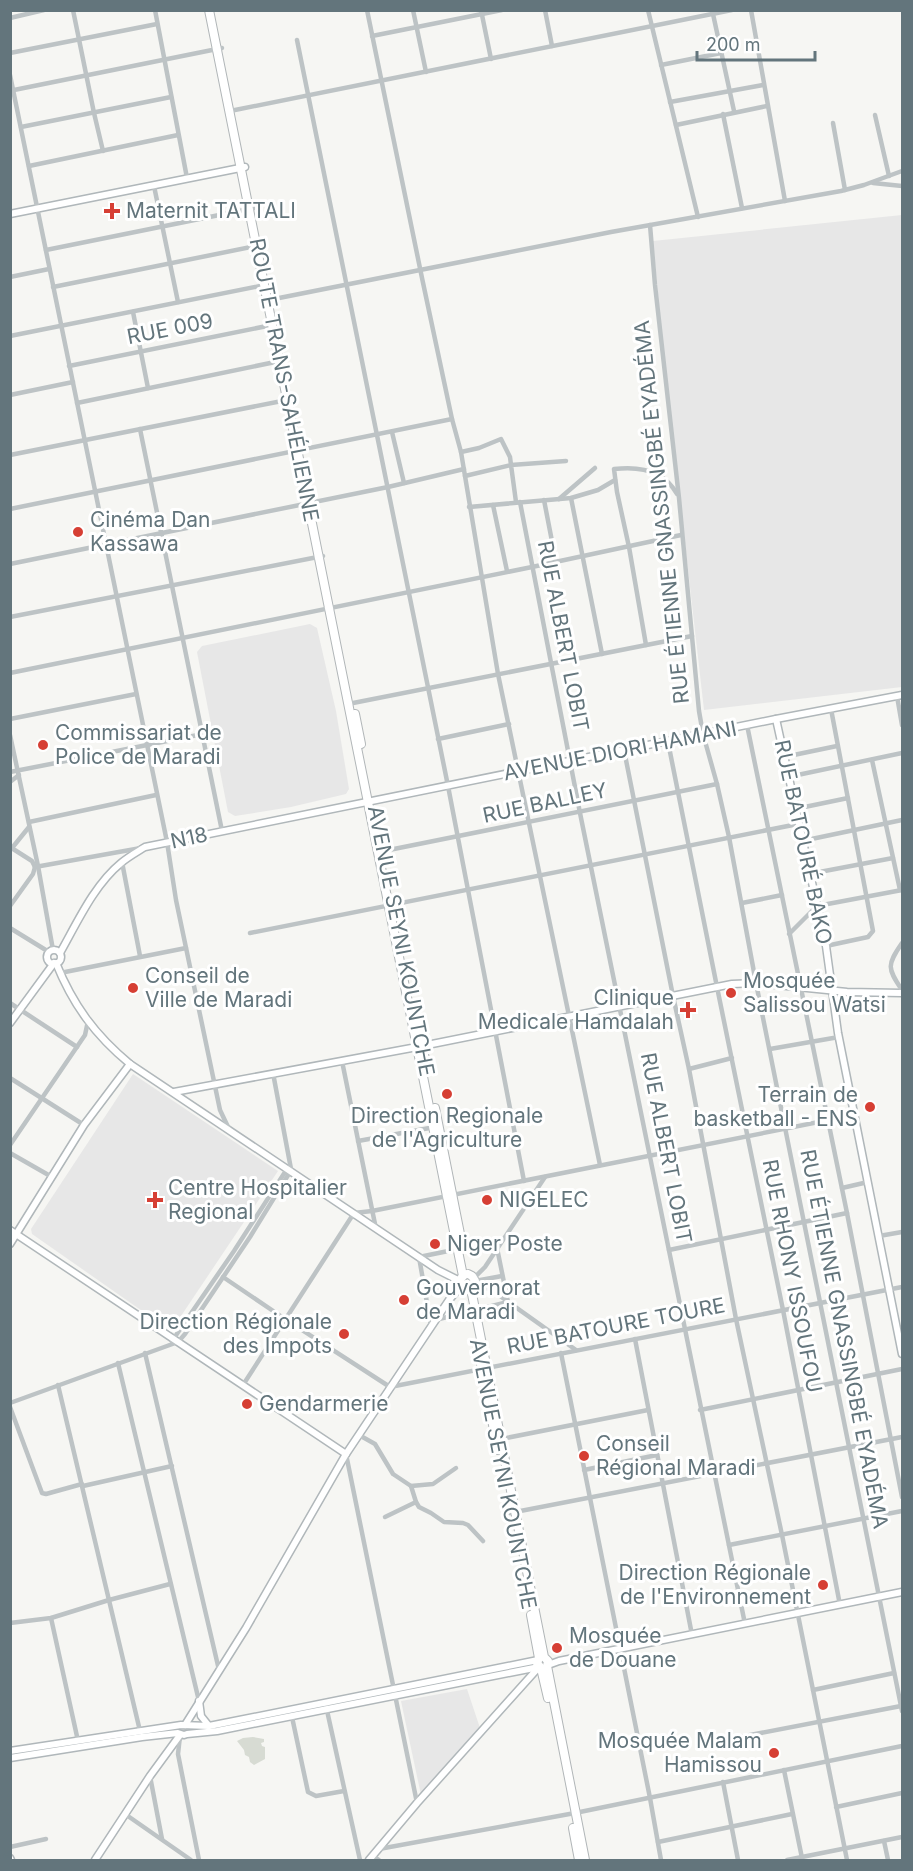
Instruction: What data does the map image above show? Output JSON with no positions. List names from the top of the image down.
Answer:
{
  "streets": {
    "highway": ["ROUTE TRANS-SAHÉLIENNE", "AVENUE SEYNI KOUNTCHE"],
    "street": [
      "RUE 009",
      "RUE ÉTIENNE GNASSINGBÉ EYADÉMA",
      "RUE ALBERT LOBIT",
      "AVENUE DIORI HAMANI",
      "RUE BALLEY",
      "N18",
      "RUE BATOURÉ BAKO",
      "RUE RHONY ISSOUFOU",
      "RUE BATOURE TOURE"
    ]
  },
  "crossings": [
    ["RUE 009", "ROUTE TRANS-SAHÉLIENNE"],
    ["ROUTE TRANS-SAHÉLIENNE", "AVENUE SEYNI KOUNTCHE"],
    ["RUE ÉTIENNE GNASSINGBÉ EYADÉMA", "AVENUE DIORI HAMANI"],
    ["RUE ÉTIENNE GNASSINGBÉ EYADÉMA", "RUE BALLEY"],
    ["RUE ÉTIENNE GNASSINGBÉ EYADÉMA", "RUE BATOURE TOURE"],
    ["RUE ALBERT LOBIT", "AVENUE DIORI HAMANI"],
    ["RUE ALBERT LOBIT", "RUE BALLEY"],
    ["RUE ALBERT LOBIT", "RUE BATOURE TOURE"],
    ["AVENUE DIORI HAMANI", "N18"],
    ["AVENUE DIORI HAMANI", "RUE BATOURÉ BAKO"],
    ["AVENUE DIORI HAMANI", "AVENUE SEYNI KOUNTCHE"],
    ["AVENUE DIORI HAMANI", "RUE RHONY ISSOUFOU"],
    ["RUE BALLEY", "AVENUE SEYNI KOUNTCHE"],
    ["RUE BALLEY", "RUE RHONY ISSOUFOU"],
    ["N18", "AVENUE SEYNI KOUNTCHE"],
    ["RUE BATOURÉ BAKO", "RUE BATOURE TOURE"],
    ["AVENUE SEYNI KOUNTCHE", "RUE BATOURE TOURE"],
    ["RUE RHONY ISSOUFOU", "RUE BATOURE TOURE"]
  ],
  "places": {
    "health": ["Maternit TATTALI", "Clinique Medicale Hamdalah", "Centre Hospitalier Regional"],
    "other": [
      "Cinéma Dan Kassawa",
      "Commissariat de Police de Maradi",
      "Conseil de Ville de Maradi",
      "Mosquée Salissou Watsi",
      "Direction Regionale de l'Agriculture",
      "Terrain de basketball - ENS",
      "NIGELEC",
      "Niger Poste",
      "Gouvernorat de Maradi",
      "Direction Régionale des Impots",
      "Gendarmerie",
      "Conseil Régional Maradi",
      "Direction Régionale de l'Environnement",
      "Mosquée de Douane",
      "Mosquée Malam Hamissou"
    ]
  },
  "scale_bar": "200 m"
}
